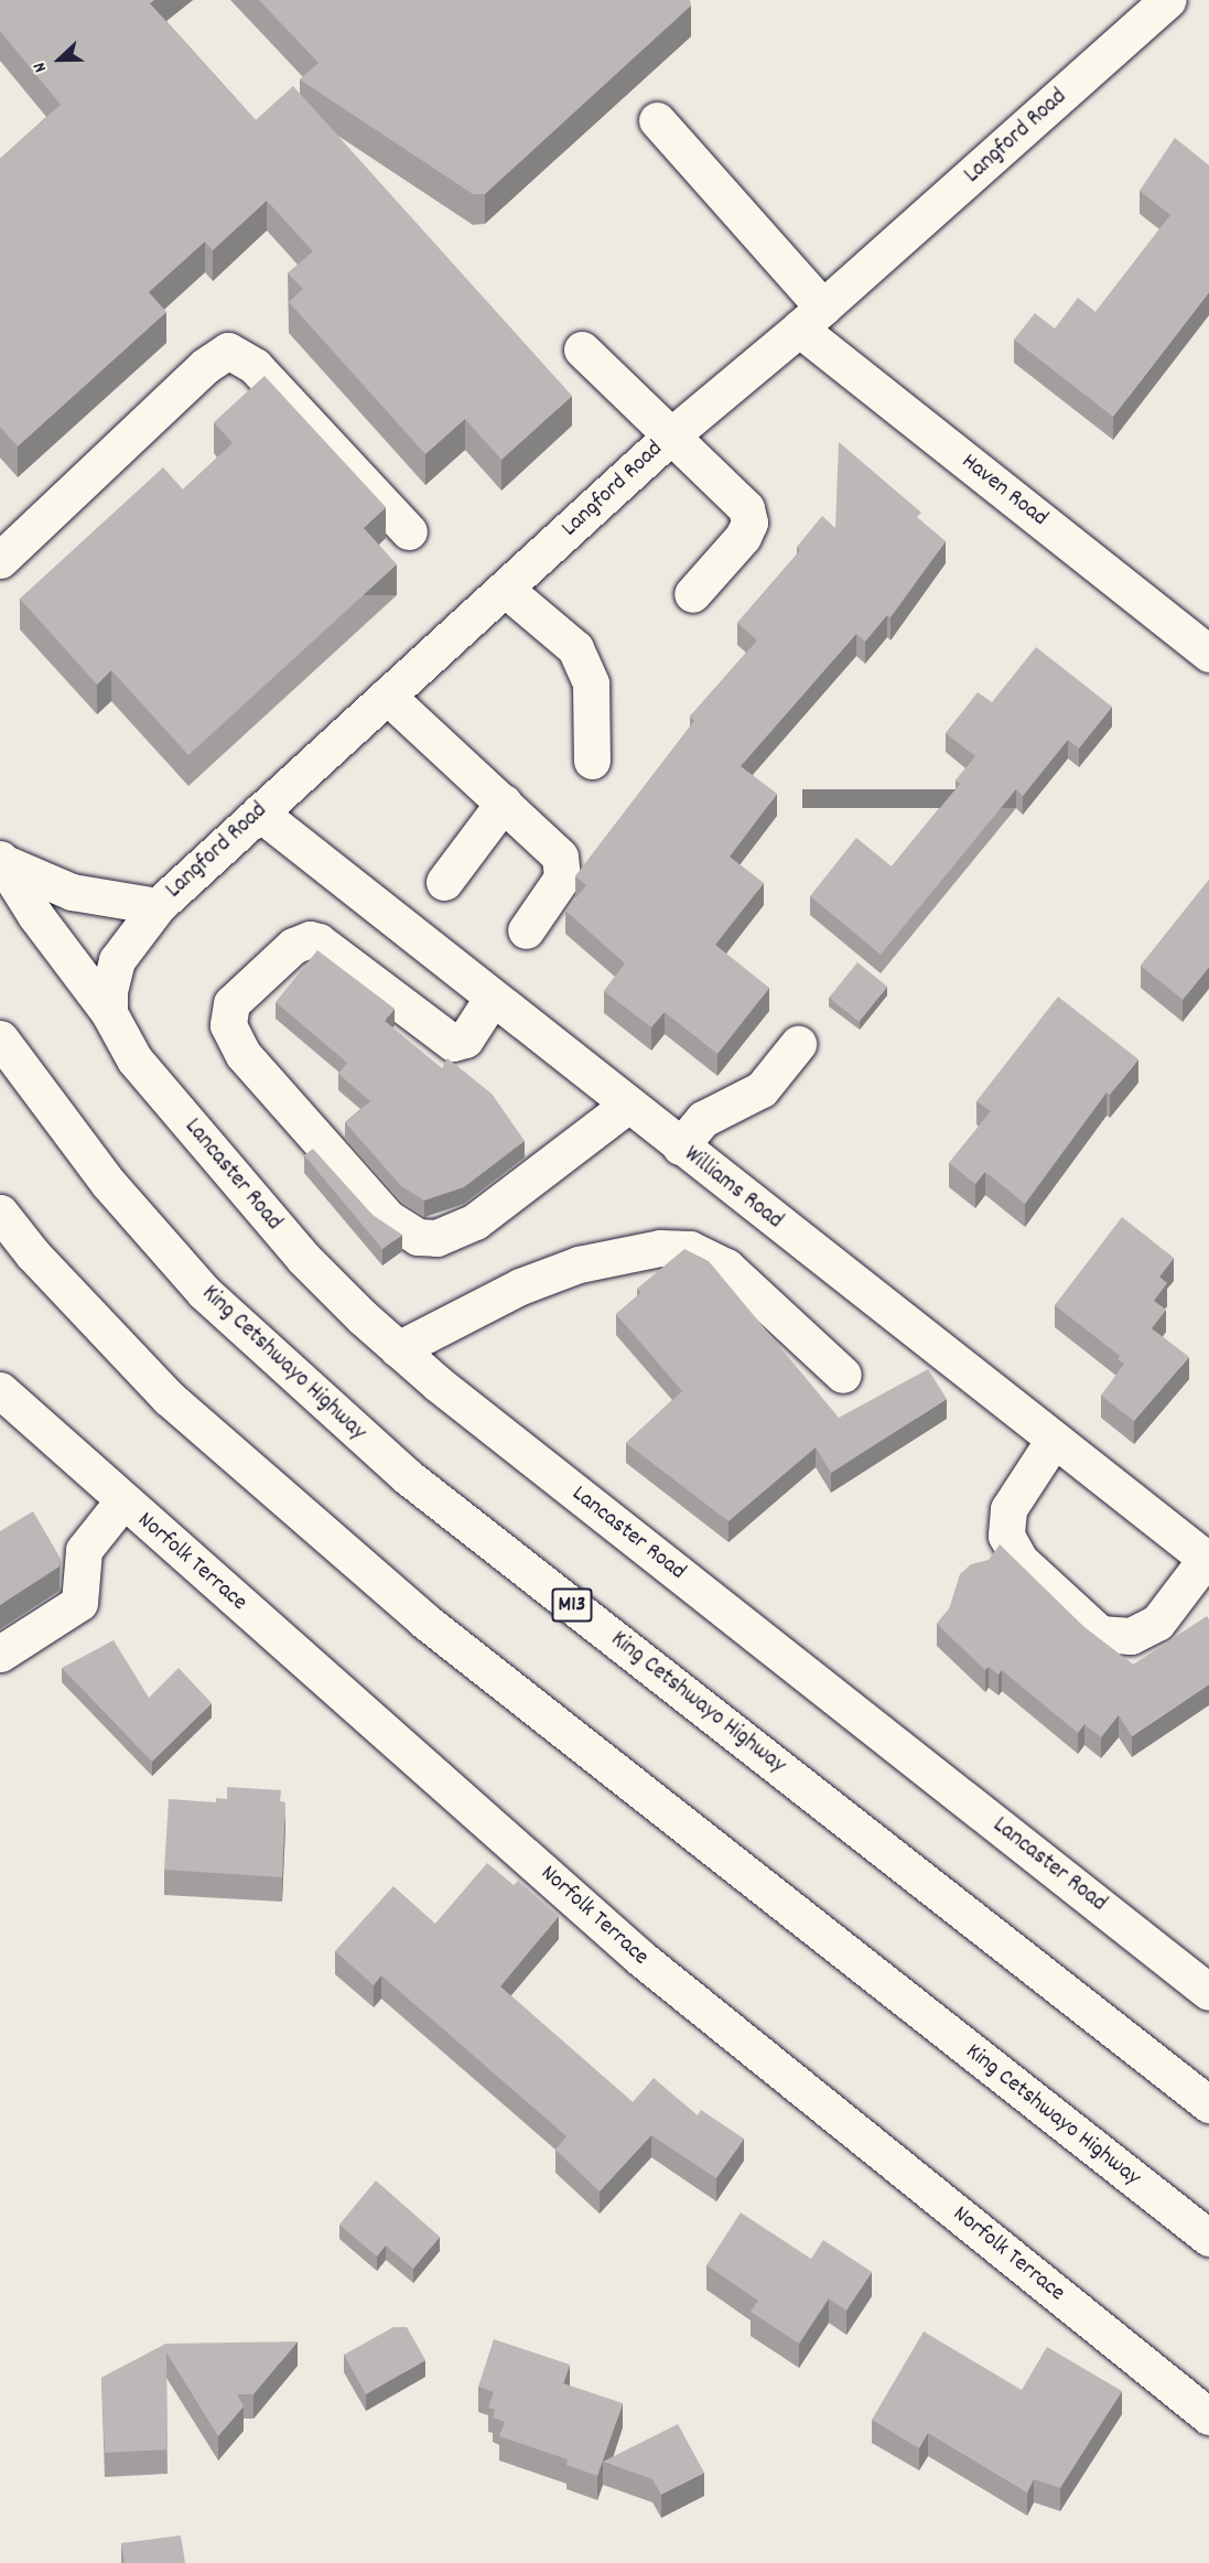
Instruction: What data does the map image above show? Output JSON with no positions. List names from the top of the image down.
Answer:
{
  "streets": {
    "main road": [
      "Langford Road",
      "Haven Road",
      "Lancaster Road",
      "Williams Road",
      "King Cetshwayo Highway",
      "Norfolk Terrace",
      "M13"
    ]
  },
  "crossings": [
    ["Langford Road", "Haven Road"],
    ["Langford Road", "Lancaster Road"],
    ["Langford Road", "Williams Road"]
  ],
  "north": "left"
}
